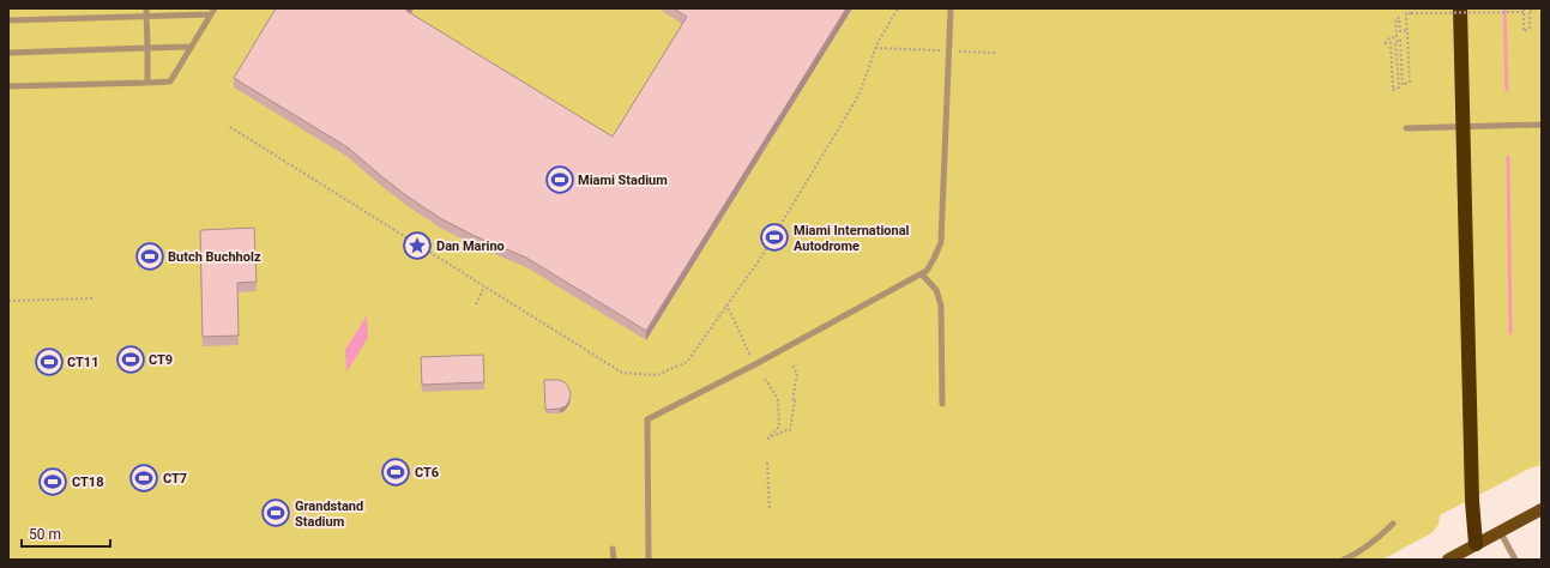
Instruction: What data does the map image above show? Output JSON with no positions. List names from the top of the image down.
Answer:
{
  "places": {
    "sports": [
      "Miami Stadium",
      "Miami International Autodrome",
      "Butch Buchholz",
      "CT9",
      "CT11",
      "CT6",
      "CT7",
      "CT18",
      "Grandstand Stadium"
    ],
    "place": ["Dan Marino"]
  },
  "scale_bar": "50 m"
}
